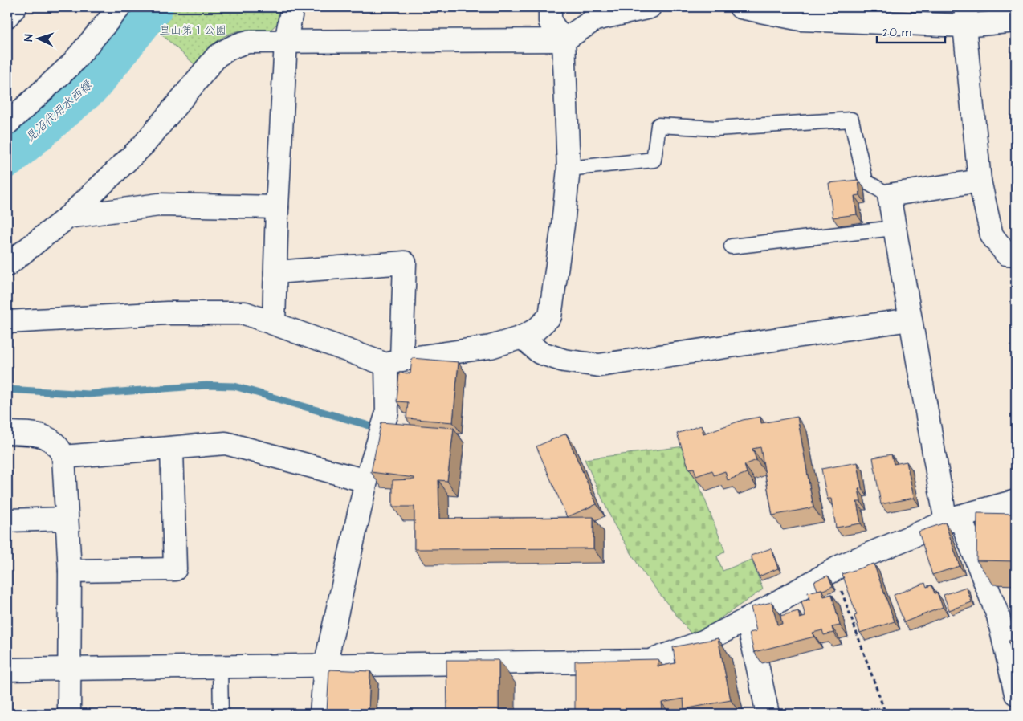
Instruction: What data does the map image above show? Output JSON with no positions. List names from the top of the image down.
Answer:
{
  "water": ["見沼代用水西縁"],
  "parks": ["皇山第１公園"],
  "scale_bar": "20 m",
  "north": "left"
}
